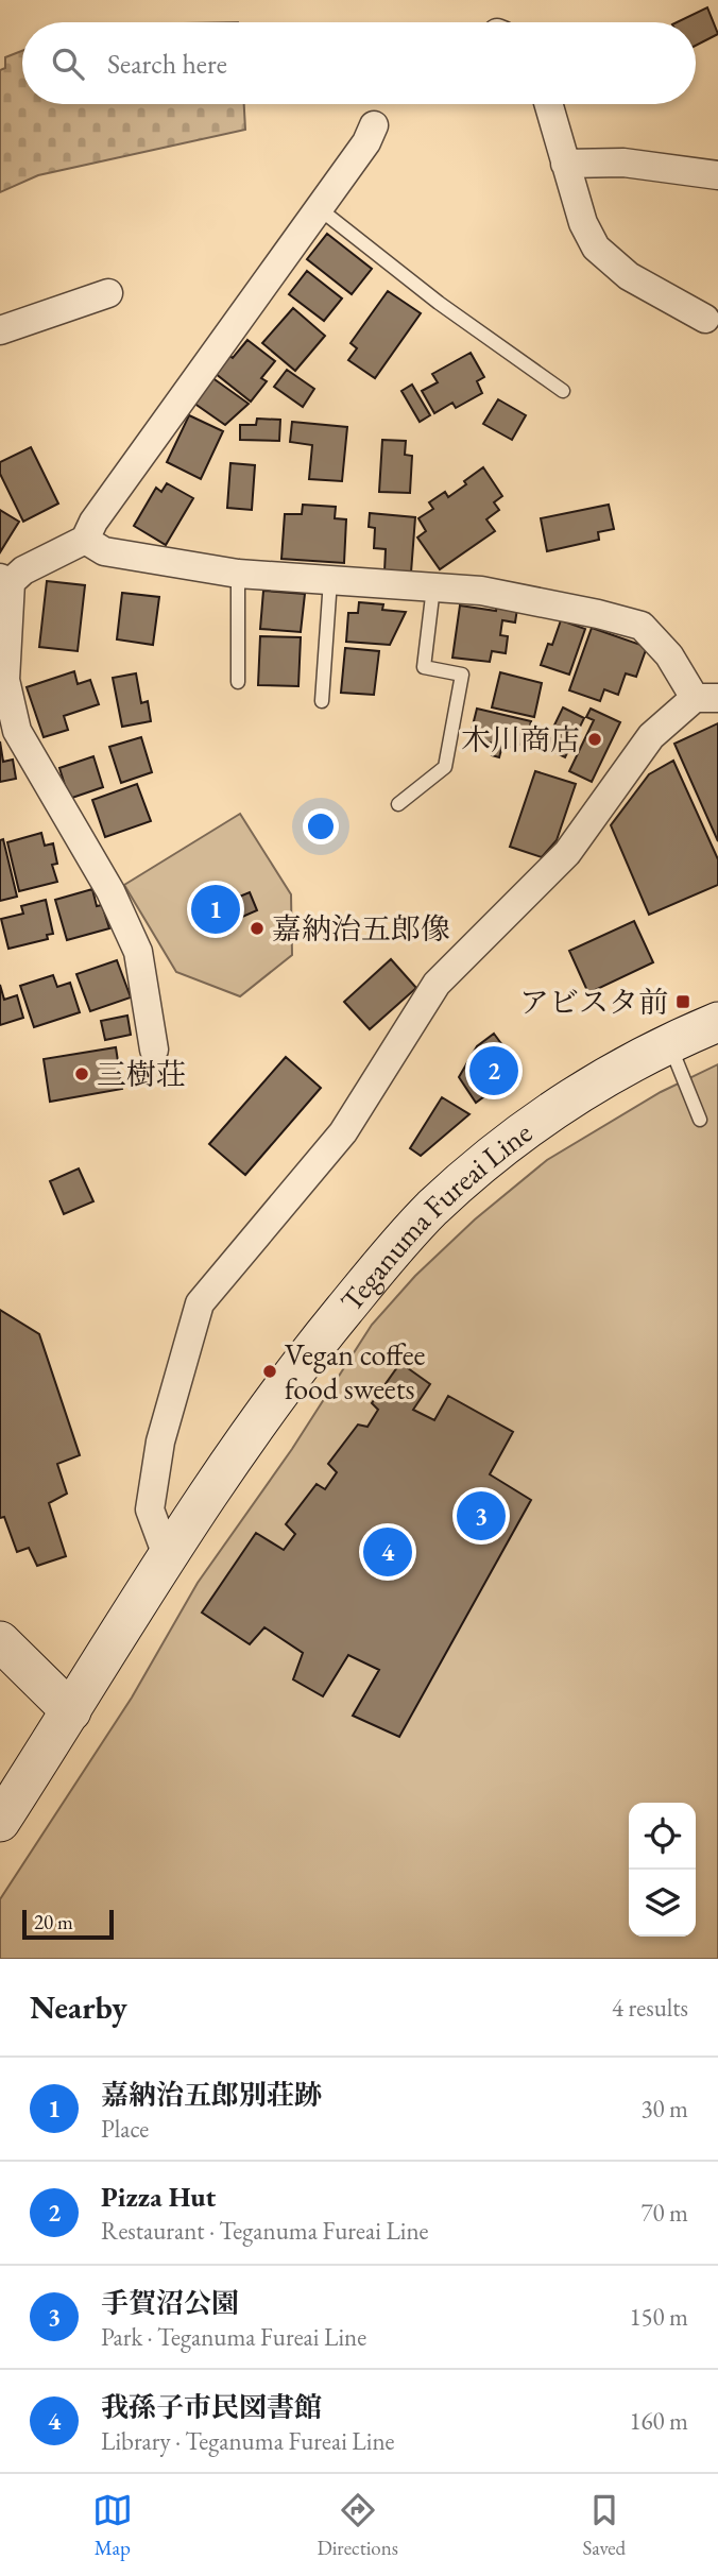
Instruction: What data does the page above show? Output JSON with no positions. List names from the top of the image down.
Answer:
{
  "streets": {
    "street": ["Teganuma Fureai Line"]
  },
  "places": {
    "other": [
      "木川商店",
      "嘉納治五郎像",
      "三樹荘",
      "Vegan coffee food sweets"
    ],
    "transit": ["アビスタ前"]
  },
  "scale_bar": "20 m",
  "page": {
    "search": "Search here",
    "pins": [
      "1",
      "2",
      "3",
      "4"
    ],
    "scale": "20 m",
    "heading": ["Nearby", "4 results"],
    "list": [
      {
        "mark": "1",
        "name": "嘉納治五郎別荘跡",
        "note": "Place",
        "value": "30 m"
      },
      {
        "mark": "2",
        "name": "Pizza Hut",
        "note": "Restaurant · Teganuma Fureai Line",
        "value": "70 m"
      },
      {
        "mark": "3",
        "name": "手賀沼公園",
        "note": "Park · Teganuma Fureai Line",
        "value": "150 m"
      },
      {
        "mark": "4",
        "name": "我孫子市民図書館",
        "note": "Library · Teganuma Fureai Line",
        "value": "160 m"
      }
    ],
    "nav": ["Map", "Directions", "Saved"]
  }
}
